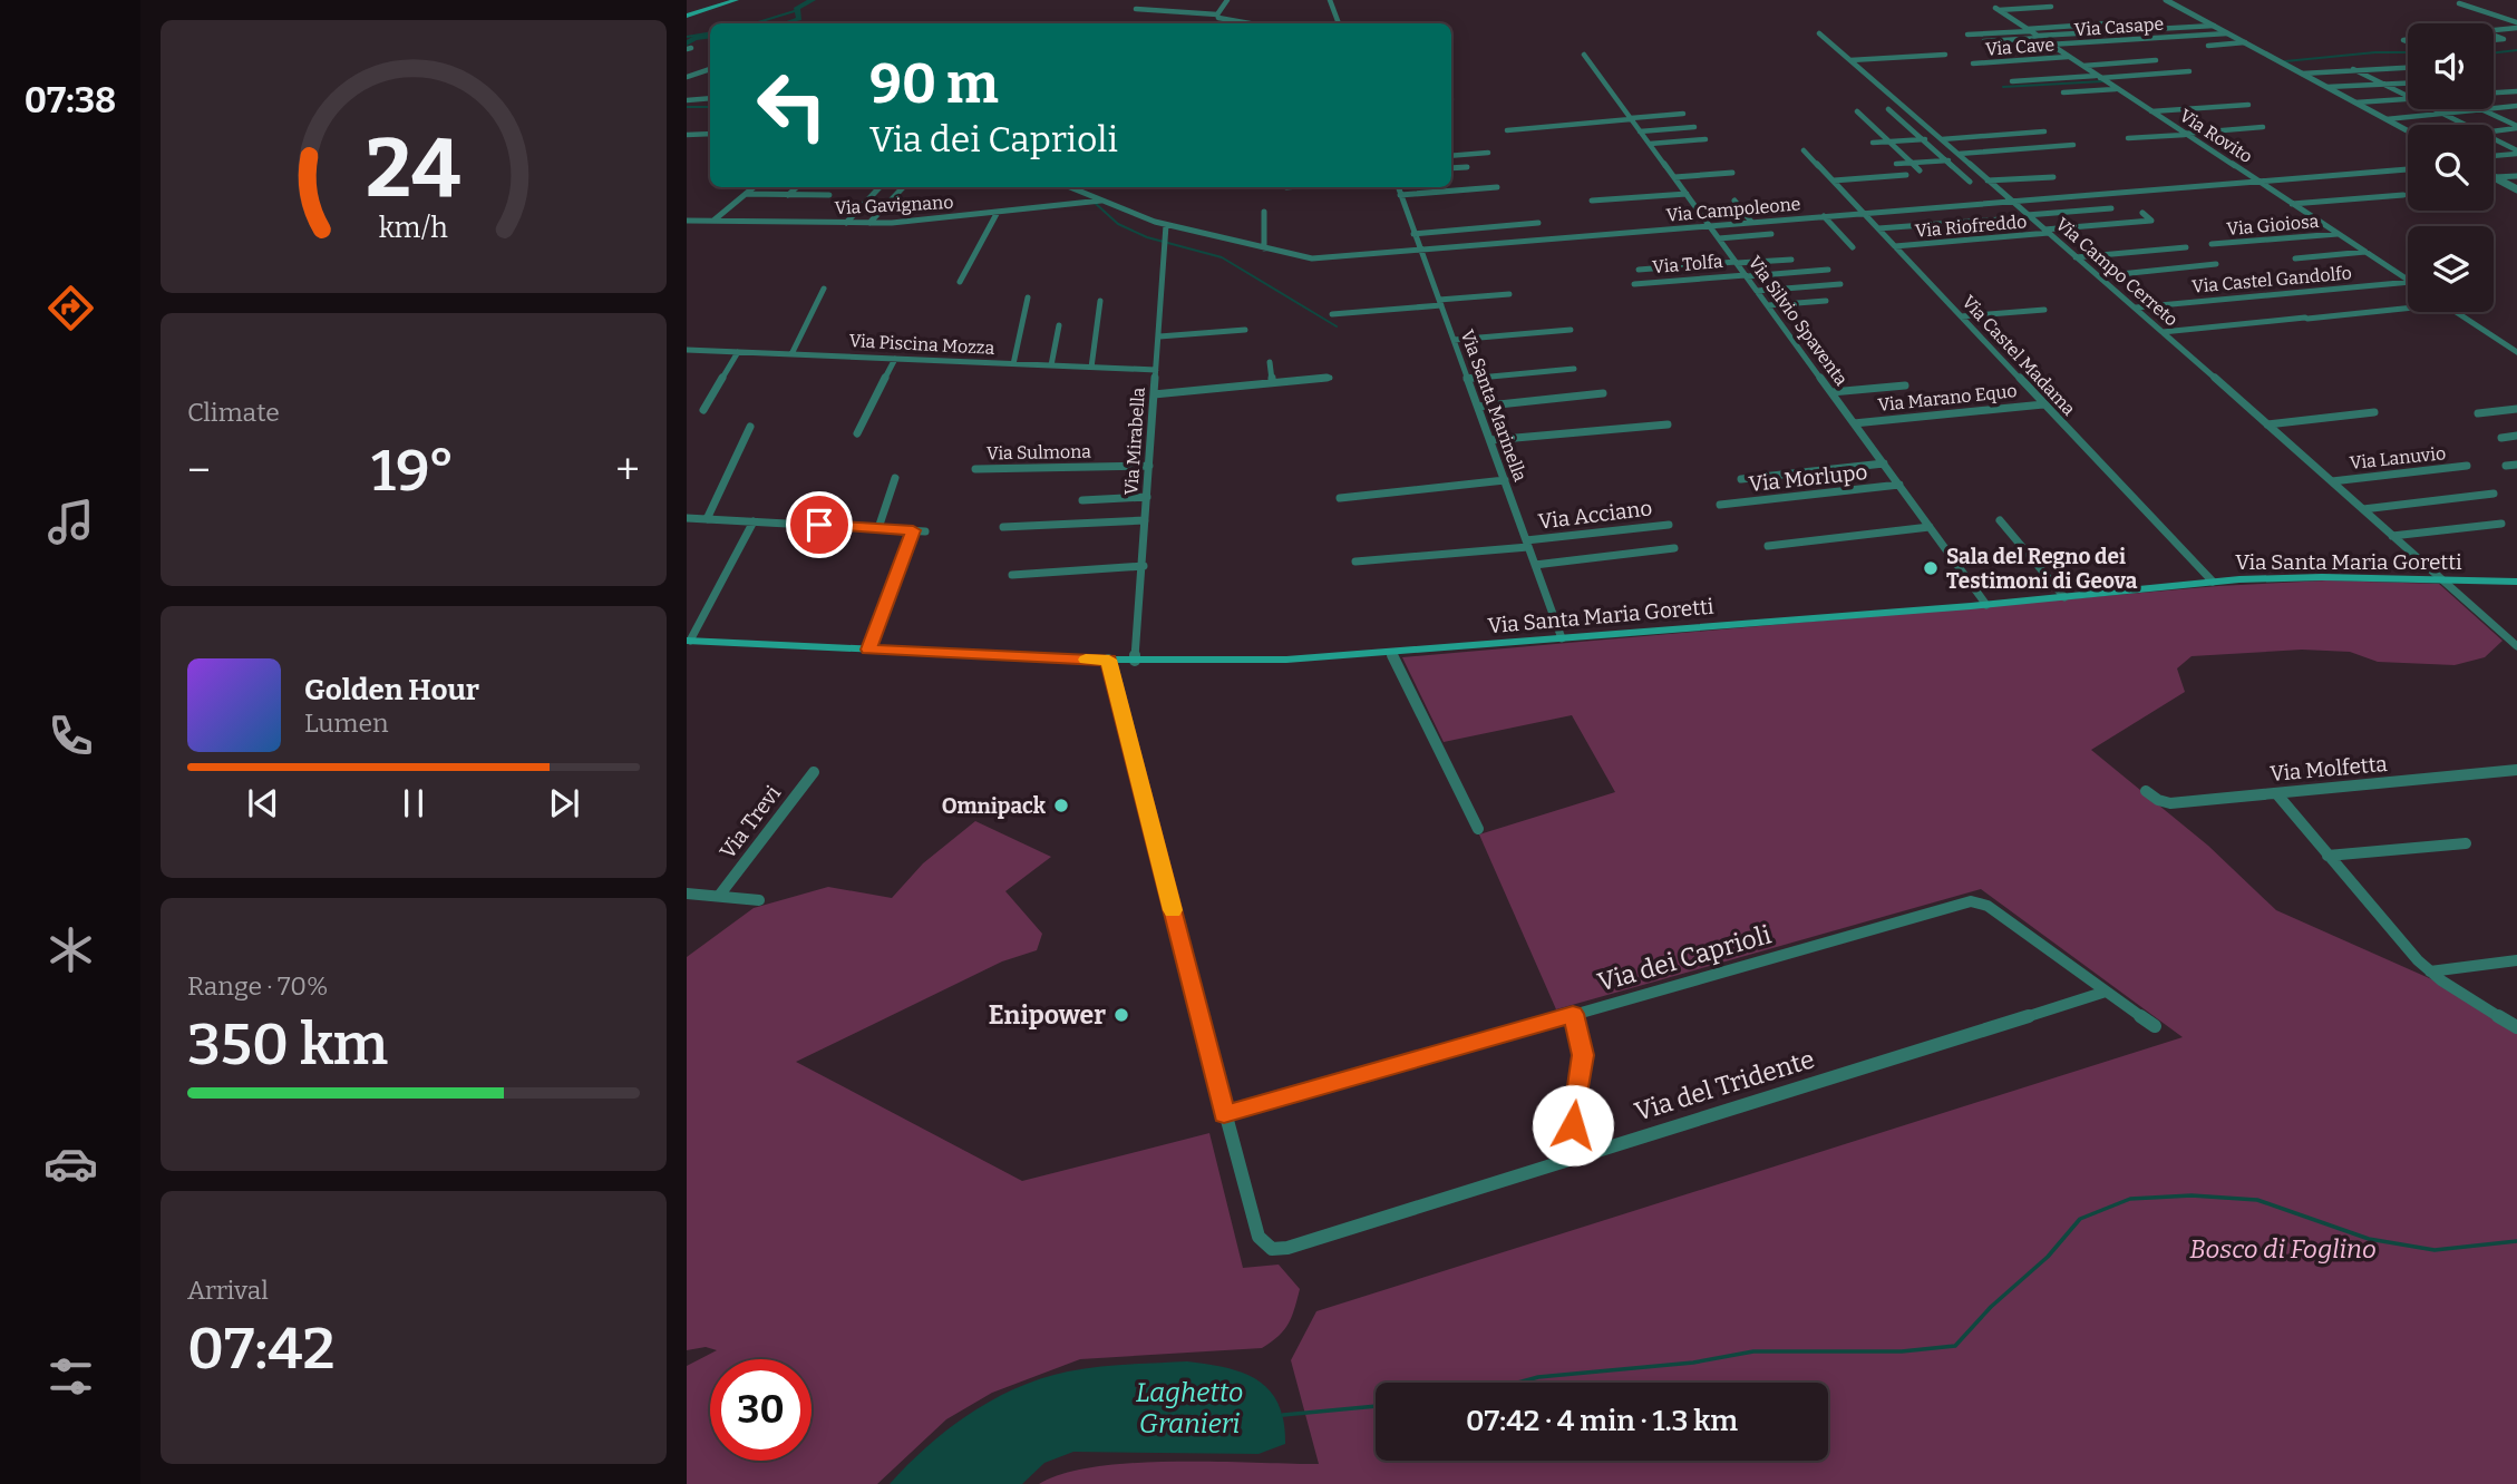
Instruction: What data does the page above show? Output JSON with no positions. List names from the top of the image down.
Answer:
{
  "streets": {
    "main road": ["Via Santa Maria Goretti"],
    "street": [
      "Via Casape",
      "Via Cave",
      "Via Rovito",
      "Via Gavignano",
      "Via Campoleone",
      "Via Gioiosa",
      "Via Riofreddo",
      "Via Tolfa",
      "Via Campo Cerreto",
      "Via Castel Gandolfo",
      "Via Silvio Spaventa",
      "Via Piscina Mozza",
      "Via Castel Madama",
      "Via Marano Equo",
      "Via Santa Marinella",
      "Via Mirabella",
      "Via Sulmona",
      "Via Lanuvio",
      "Via Morlupo",
      "Via Acciano",
      "Via Molfetta",
      "Via Trevi",
      "Via dei Caprioli",
      "Via del Tridente"
    ]
  },
  "crossings": [
    ["Via Casape", "Via Rovito"],
    ["Via Cave", "Via Rovito"],
    ["Via Rovito", "Via Campoleone"],
    ["Via Rovito", "Via Gioiosa"],
    ["Via Gavignano", "Via Campoleone"],
    ["Via Campoleone", "Via Campo Cerreto"],
    ["Via Campoleone", "Via Silvio Spaventa"],
    ["Via Campoleone", "Via Castel Madama"],
    ["Via Campoleone", "Via Santa Marinella"],
    ["Via Campoleone", "Via Mirabella"],
    ["Via Riofreddo", "Via Campo Cerreto"],
    ["Via Riofreddo", "Via Castel Madama"],
    ["Via Tolfa", "Via Silvio Spaventa"],
    ["Via Campo Cerreto", "Via Castel Gandolfo"],
    ["Via Campo Cerreto", "Via Lanuvio"],
    ["Via Campo Cerreto", "Via Santa Maria Goretti"],
    ["Via Silvio Spaventa", "Via Marano Equo"],
    ["Via Silvio Spaventa", "Via Morlupo"],
    ["Via Silvio Spaventa", "Via Santa Maria Goretti"],
    ["Via Piscina Mozza", "Via Mirabella"],
    ["Via Castel Madama", "Via Marano Equo"],
    ["Via Castel Madama", "Via Santa Maria Goretti"],
    ["Via Santa Marinella", "Via Acciano"],
    ["Via Santa Marinella", "Via Santa Maria Goretti"],
    ["Via Mirabella", "Via Sulmona"],
    ["Via Mirabella", "Via Santa Maria Goretti"],
    ["Via dei Caprioli", "Via del Tridente"]
  ],
  "water": ["Laghetto Granieri"],
  "parks": ["Bosco di Foglino"],
  "places": ["Sala del Regno dei Testimoni di Geova", "Omnipack", "Enipower"],
  "page": {
    "tabs": "07:38",
    "turn": ["90 m", "Via dei Caprioli"],
    "tile": [
      "Climate",
      ["Range · 70%", "350 km"],
      ["Arrival", "07:42"]
    ],
    "heat": ["−", "19°", "+"],
    "song": ["Golden Hour", "Lumen"],
    "limit": "30",
    "trip": "07:42 · 4 min · 1.3 km",
    "gauge": ["24", "km/h"]
  }
}
